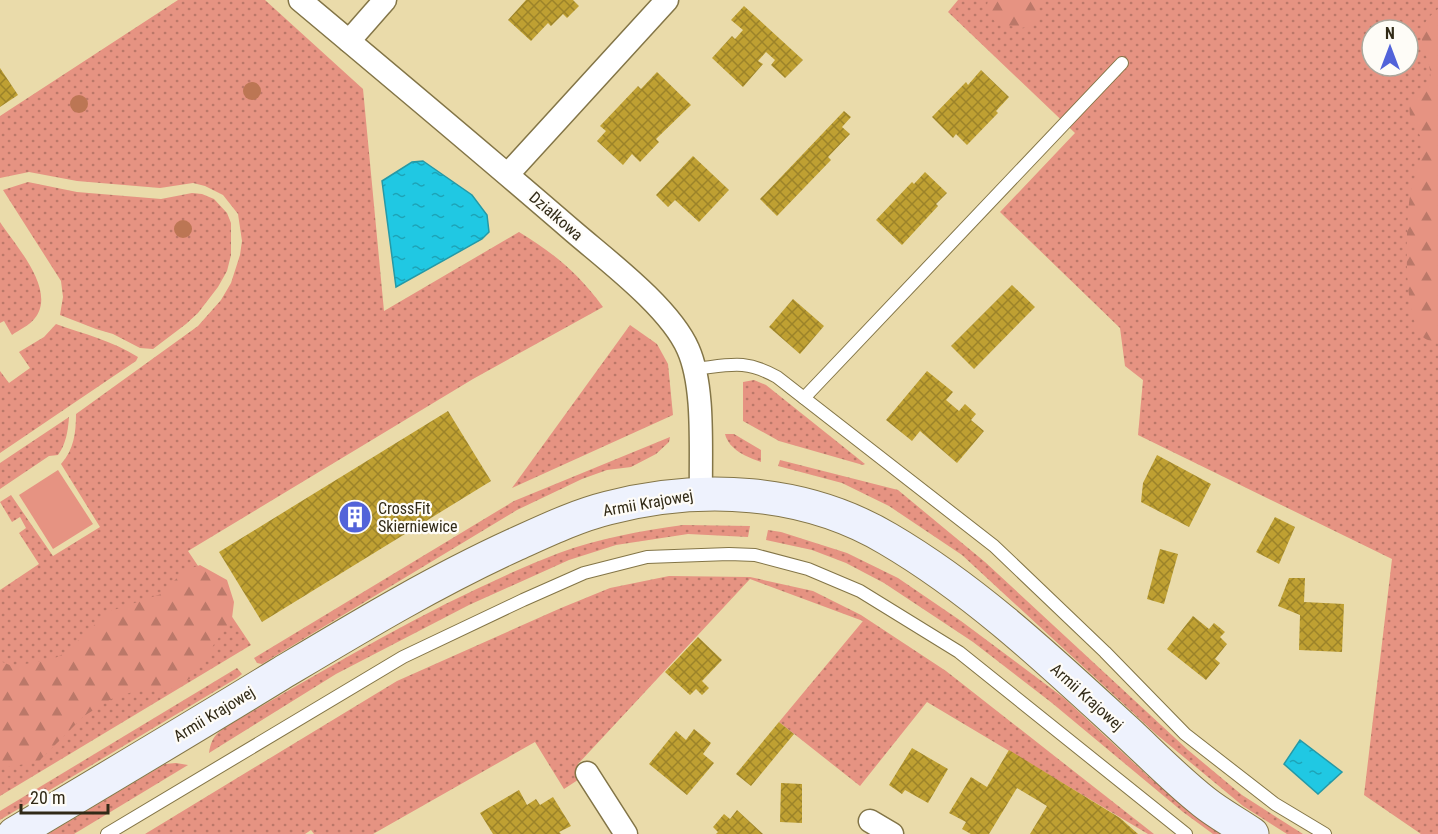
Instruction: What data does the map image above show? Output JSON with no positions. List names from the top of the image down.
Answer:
{
  "streets": {
    "street": ["Działkowa", "Armii Krajowej"]
  },
  "crossings": [
    ["Działkowa", "Armii Krajowej"]
  ],
  "places": {
    "building": ["CrossFit Skierniewice"]
  },
  "scale_bar": "20 m",
  "north": "top"
}
